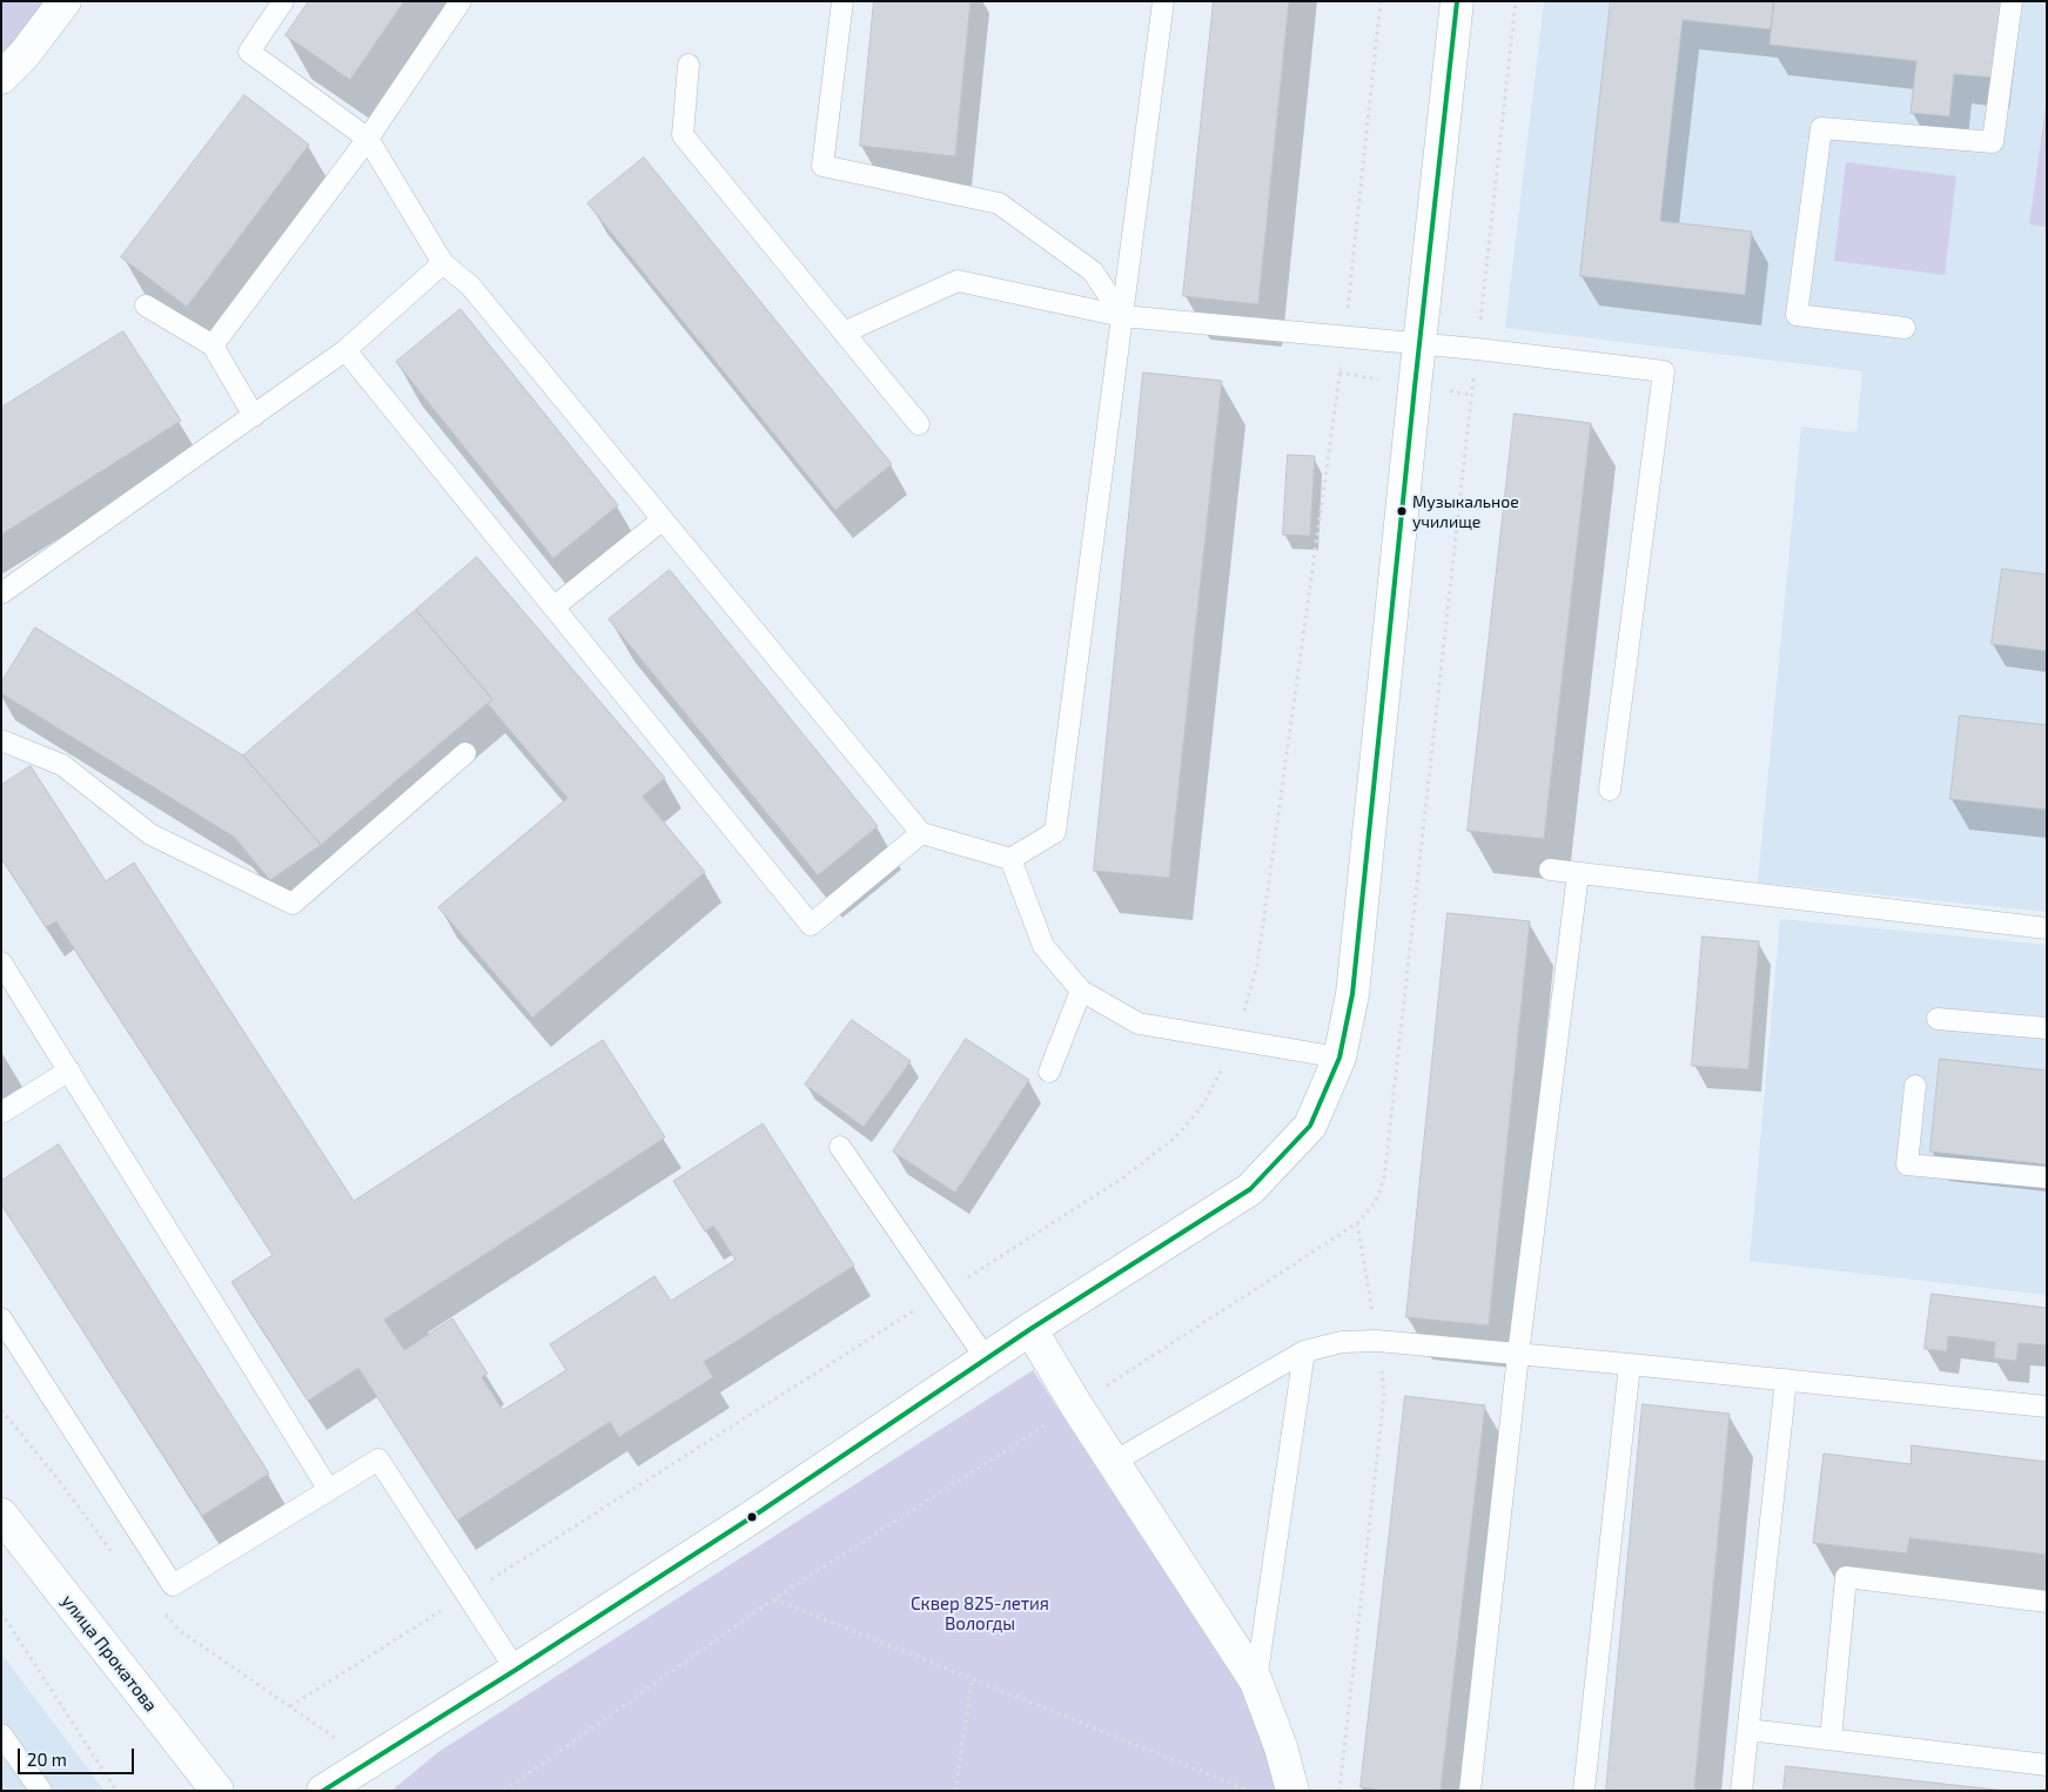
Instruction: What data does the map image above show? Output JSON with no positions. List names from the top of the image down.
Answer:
{
  "streets": {
    "street": ["улица Прокатова"]
  },
  "parks": ["Сквер 825-летия Вологды"],
  "places": ["Музыкальное училище"],
  "scale_bar": "20 m"
}
